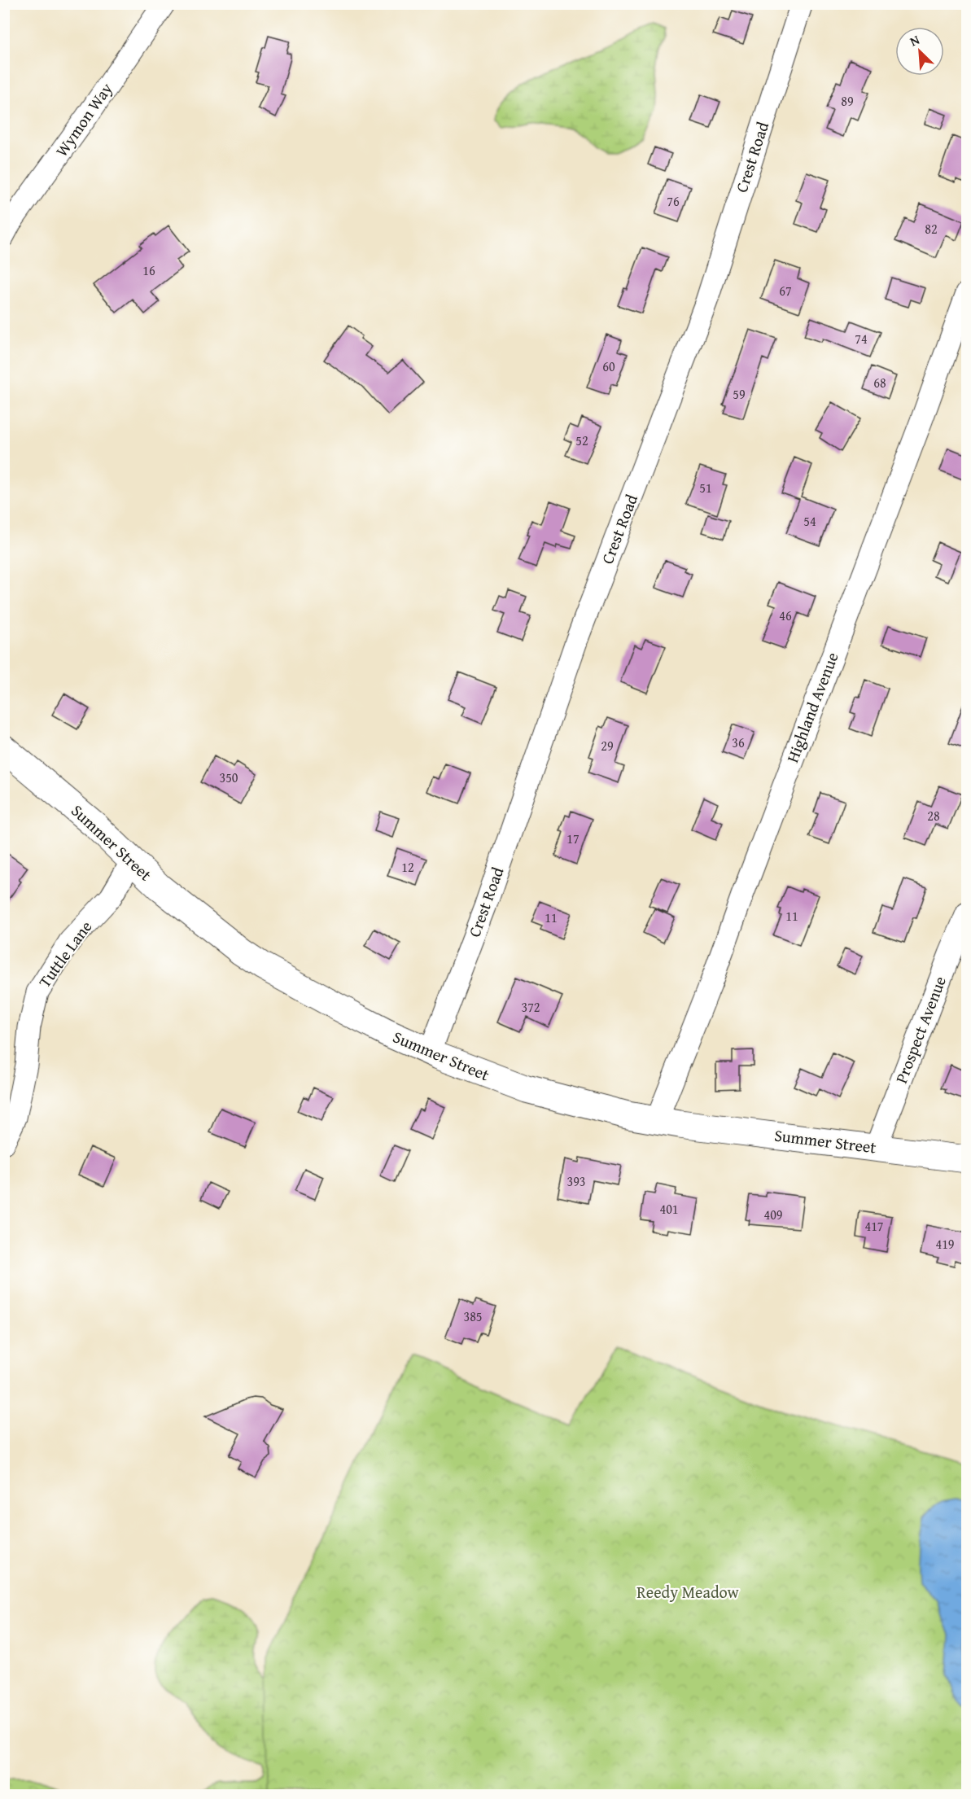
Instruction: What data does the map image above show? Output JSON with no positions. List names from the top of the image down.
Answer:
{
  "streets": {
    "main road": ["Summer Street"],
    "street": [
      "Wymon Way",
      "Crest Road",
      "Highland Avenue",
      "Tuttle Lane",
      "Prospect Avenue"
    ]
  },
  "crossings": [
    ["Crest Road", "Summer Street"],
    ["Highland Avenue", "Summer Street"],
    ["Summer Street", "Tuttle Lane"],
    ["Summer Street", "Prospect Avenue"]
  ],
  "parks": ["Reedy Meadow"],
  "house_numbers": [
    "89",
    "76",
    "82",
    "16",
    "67",
    "74",
    "60",
    "68",
    "59",
    "52",
    "51",
    "54",
    "46",
    "36",
    "29",
    "350",
    "28",
    "17",
    "12",
    "11",
    "11",
    "372",
    "393",
    "401",
    "409",
    "417",
    "419",
    "385"
  ],
  "north": "top left"
}
